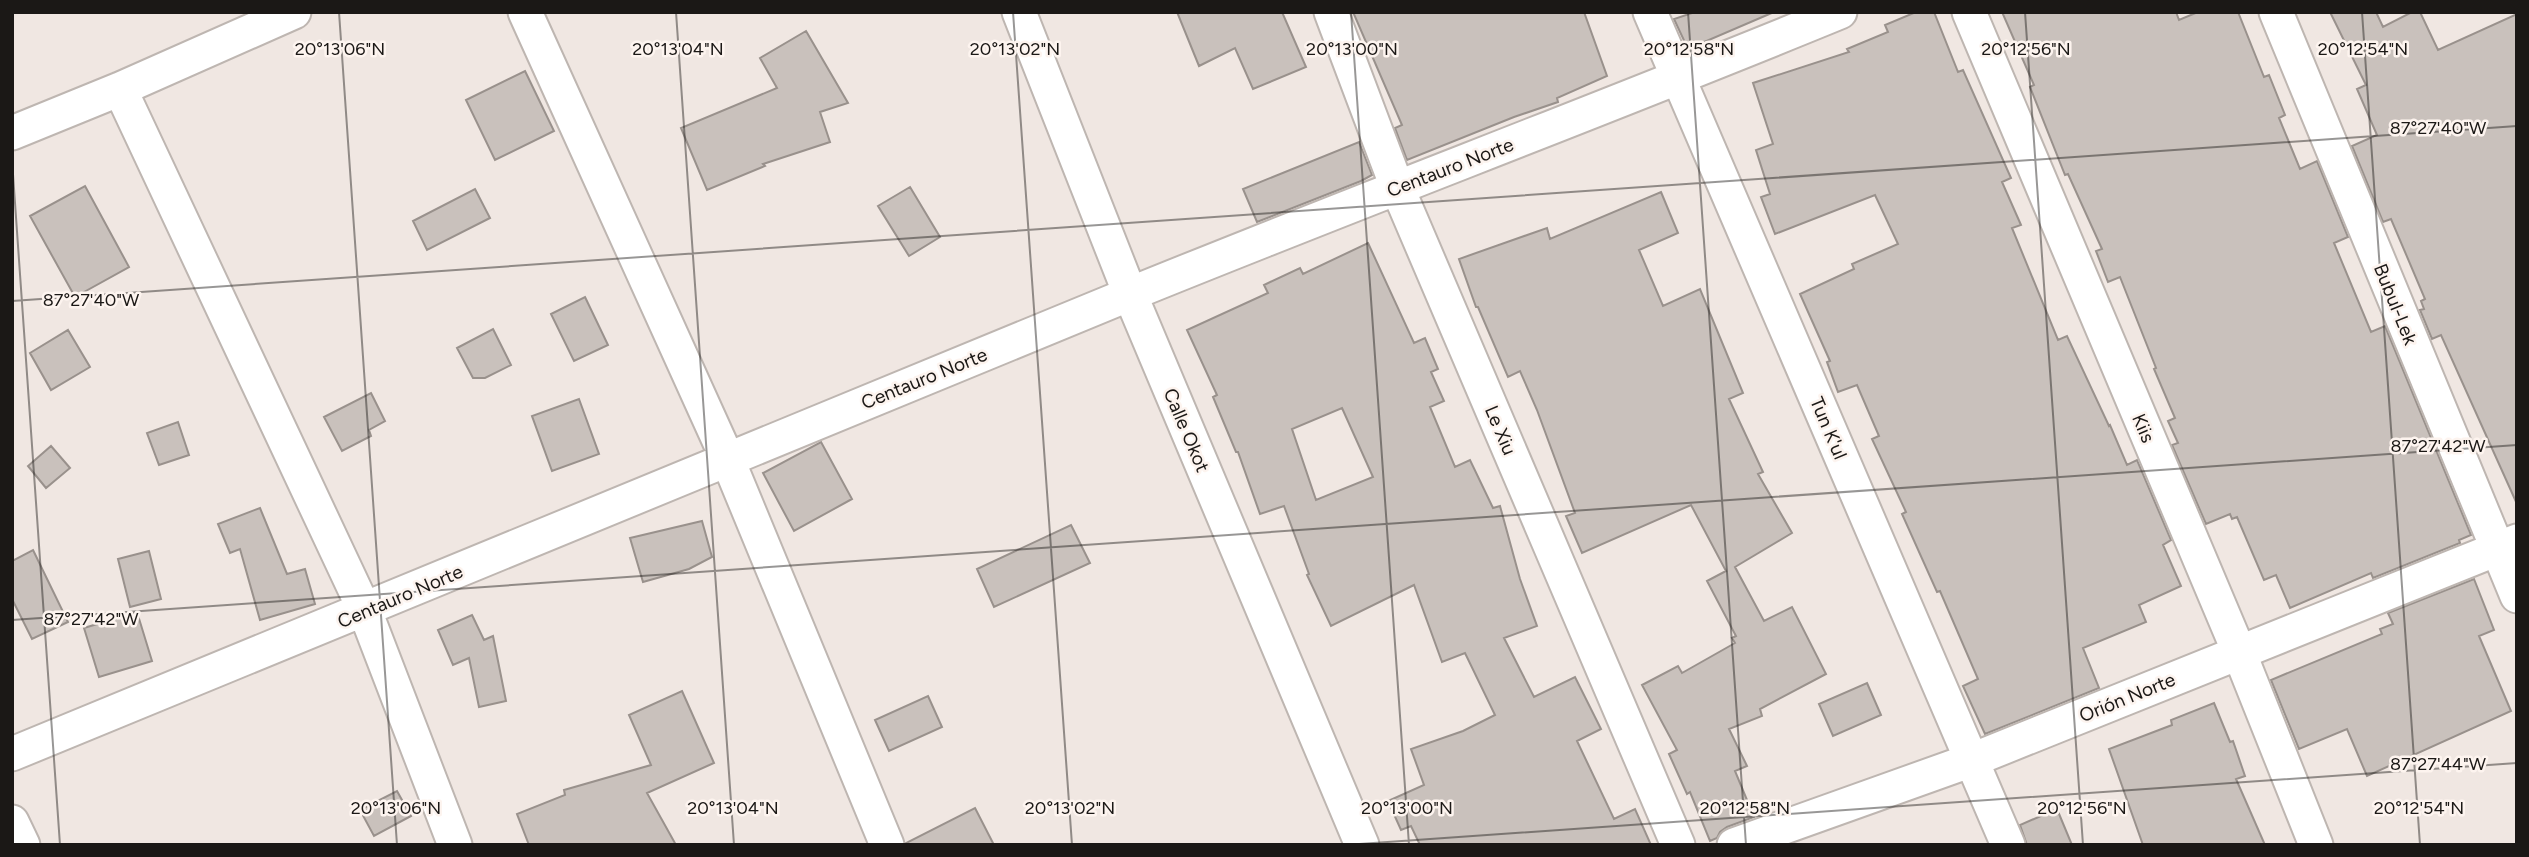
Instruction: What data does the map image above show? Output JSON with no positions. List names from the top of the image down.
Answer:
{
  "streets": {
    "street": [
      "Centauro Norte",
      "Bubul-Lek",
      "Tun K'ul",
      "Kiis",
      "Calle Okot",
      "Le Xiu",
      "Orión Norte"
    ]
  },
  "crossings": [
    ["Centauro Norte", "Tun K'ul"],
    ["Centauro Norte", "Calle Okot"],
    ["Centauro Norte", "Le Xiu"],
    ["Bubul-Lek", "Orión Norte"],
    ["Tun K'ul", "Orión Norte"],
    ["Kiis", "Orión Norte"]
  ],
  "coordinates": [
    "20°13'06\"N",
    "20°13'04\"N",
    "20°13'02\"N",
    "20°13'00\"N",
    "20°12'58\"N",
    "20°12'56\"N",
    "20°12'54\"N",
    "87°27'40\"W",
    "87°27'42\"W",
    "87°27'44\"W"
  ]
}
